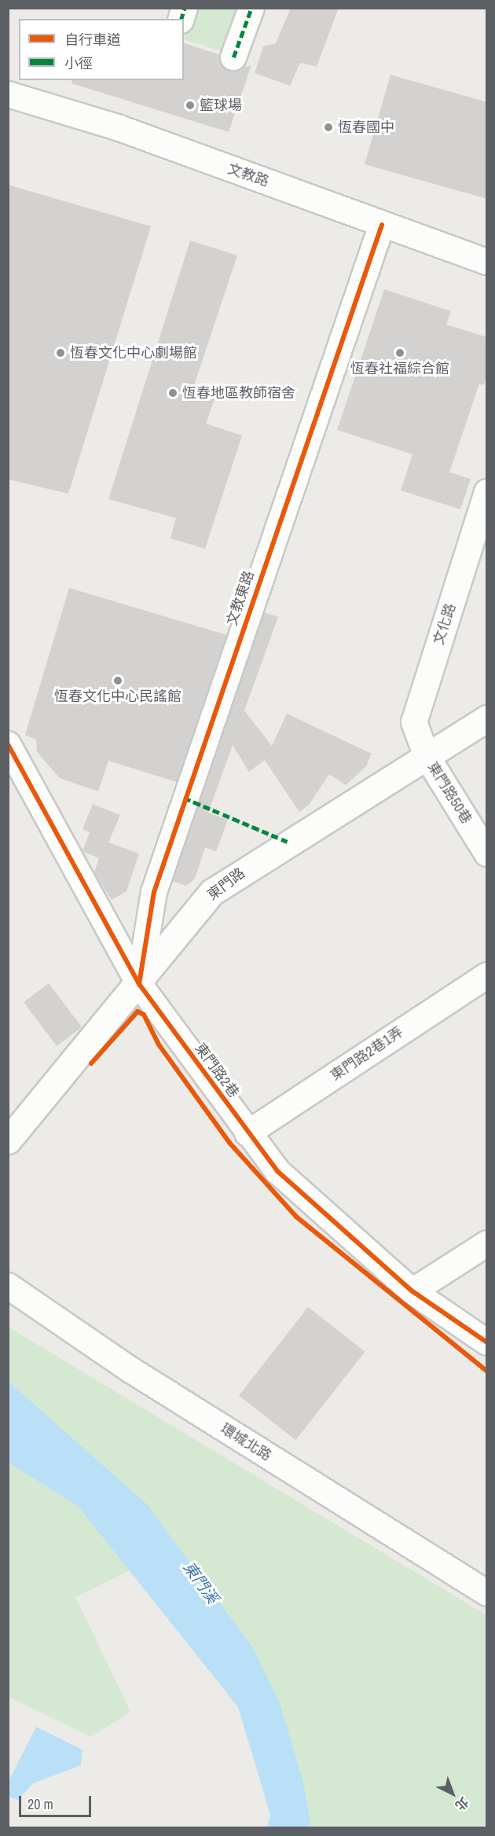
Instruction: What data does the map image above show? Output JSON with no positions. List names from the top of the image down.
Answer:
{
  "streets": {
    "main road": ["東門路"],
    "street": [
      "文教路",
      "文教東路",
      "文化路",
      "東門路50巷",
      "東門路2巷1弄",
      "東門路2巷",
      "環城北路"
    ]
  },
  "crossings": [
    ["文教路", "文教東路"],
    ["文教東路", "東門路"],
    ["文教東路", "東門路2巷"],
    ["文化路", "東門路50巷"],
    ["文化路", "東門路"],
    ["東門路50巷", "東門路"],
    ["東門路", "東門路2巷"],
    ["東門路2巷1弄", "東門路2巷"]
  ],
  "water": ["東門溪"],
  "places": [
    "籃球場",
    "恆春國中",
    "恆春文化中心劇場館",
    "恆春社福綜合館",
    "恆春地區教師宿舍",
    "恆春文化中心民謠館"
  ],
  "legend": ["自行車道", "小徑"],
  "scale_bar": "20 m",
  "north": "bottom right"
}
